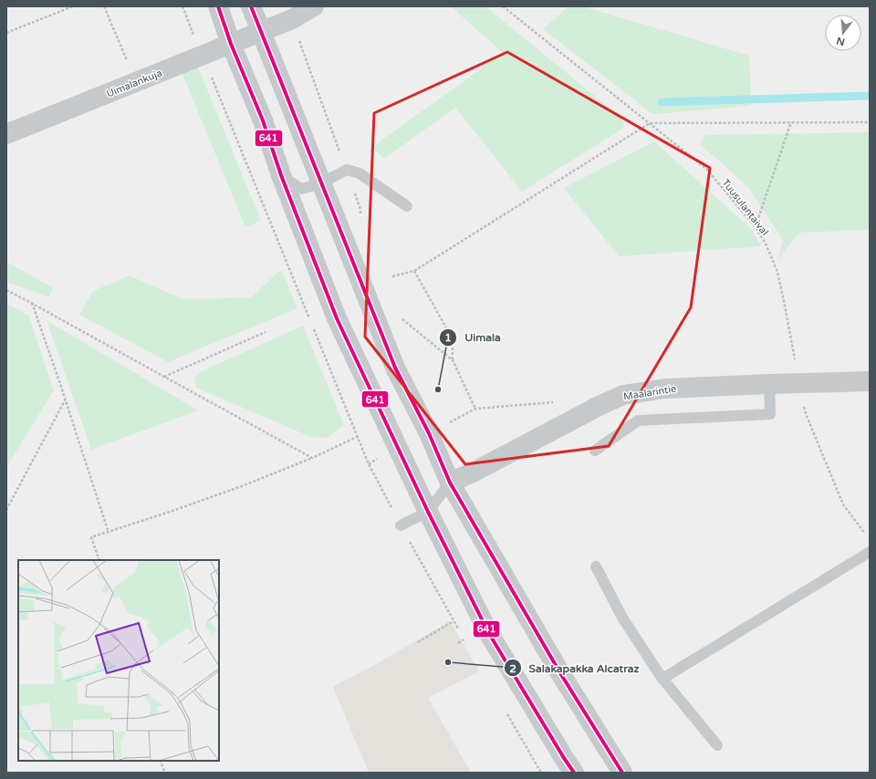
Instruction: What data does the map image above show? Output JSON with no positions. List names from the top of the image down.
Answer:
{
  "streets": {
    "street": ["Uimalankuja", "Maalarintie"],
    "path": ["Tuusulantaival"]
  },
  "crossings": [
    ["Tuusulantaival", "Maalarintie"]
  ],
  "places": ["Uimala", "Salakapakka Alcatraz"],
  "lines": ["transit line 641"],
  "north": "bottom"
}
